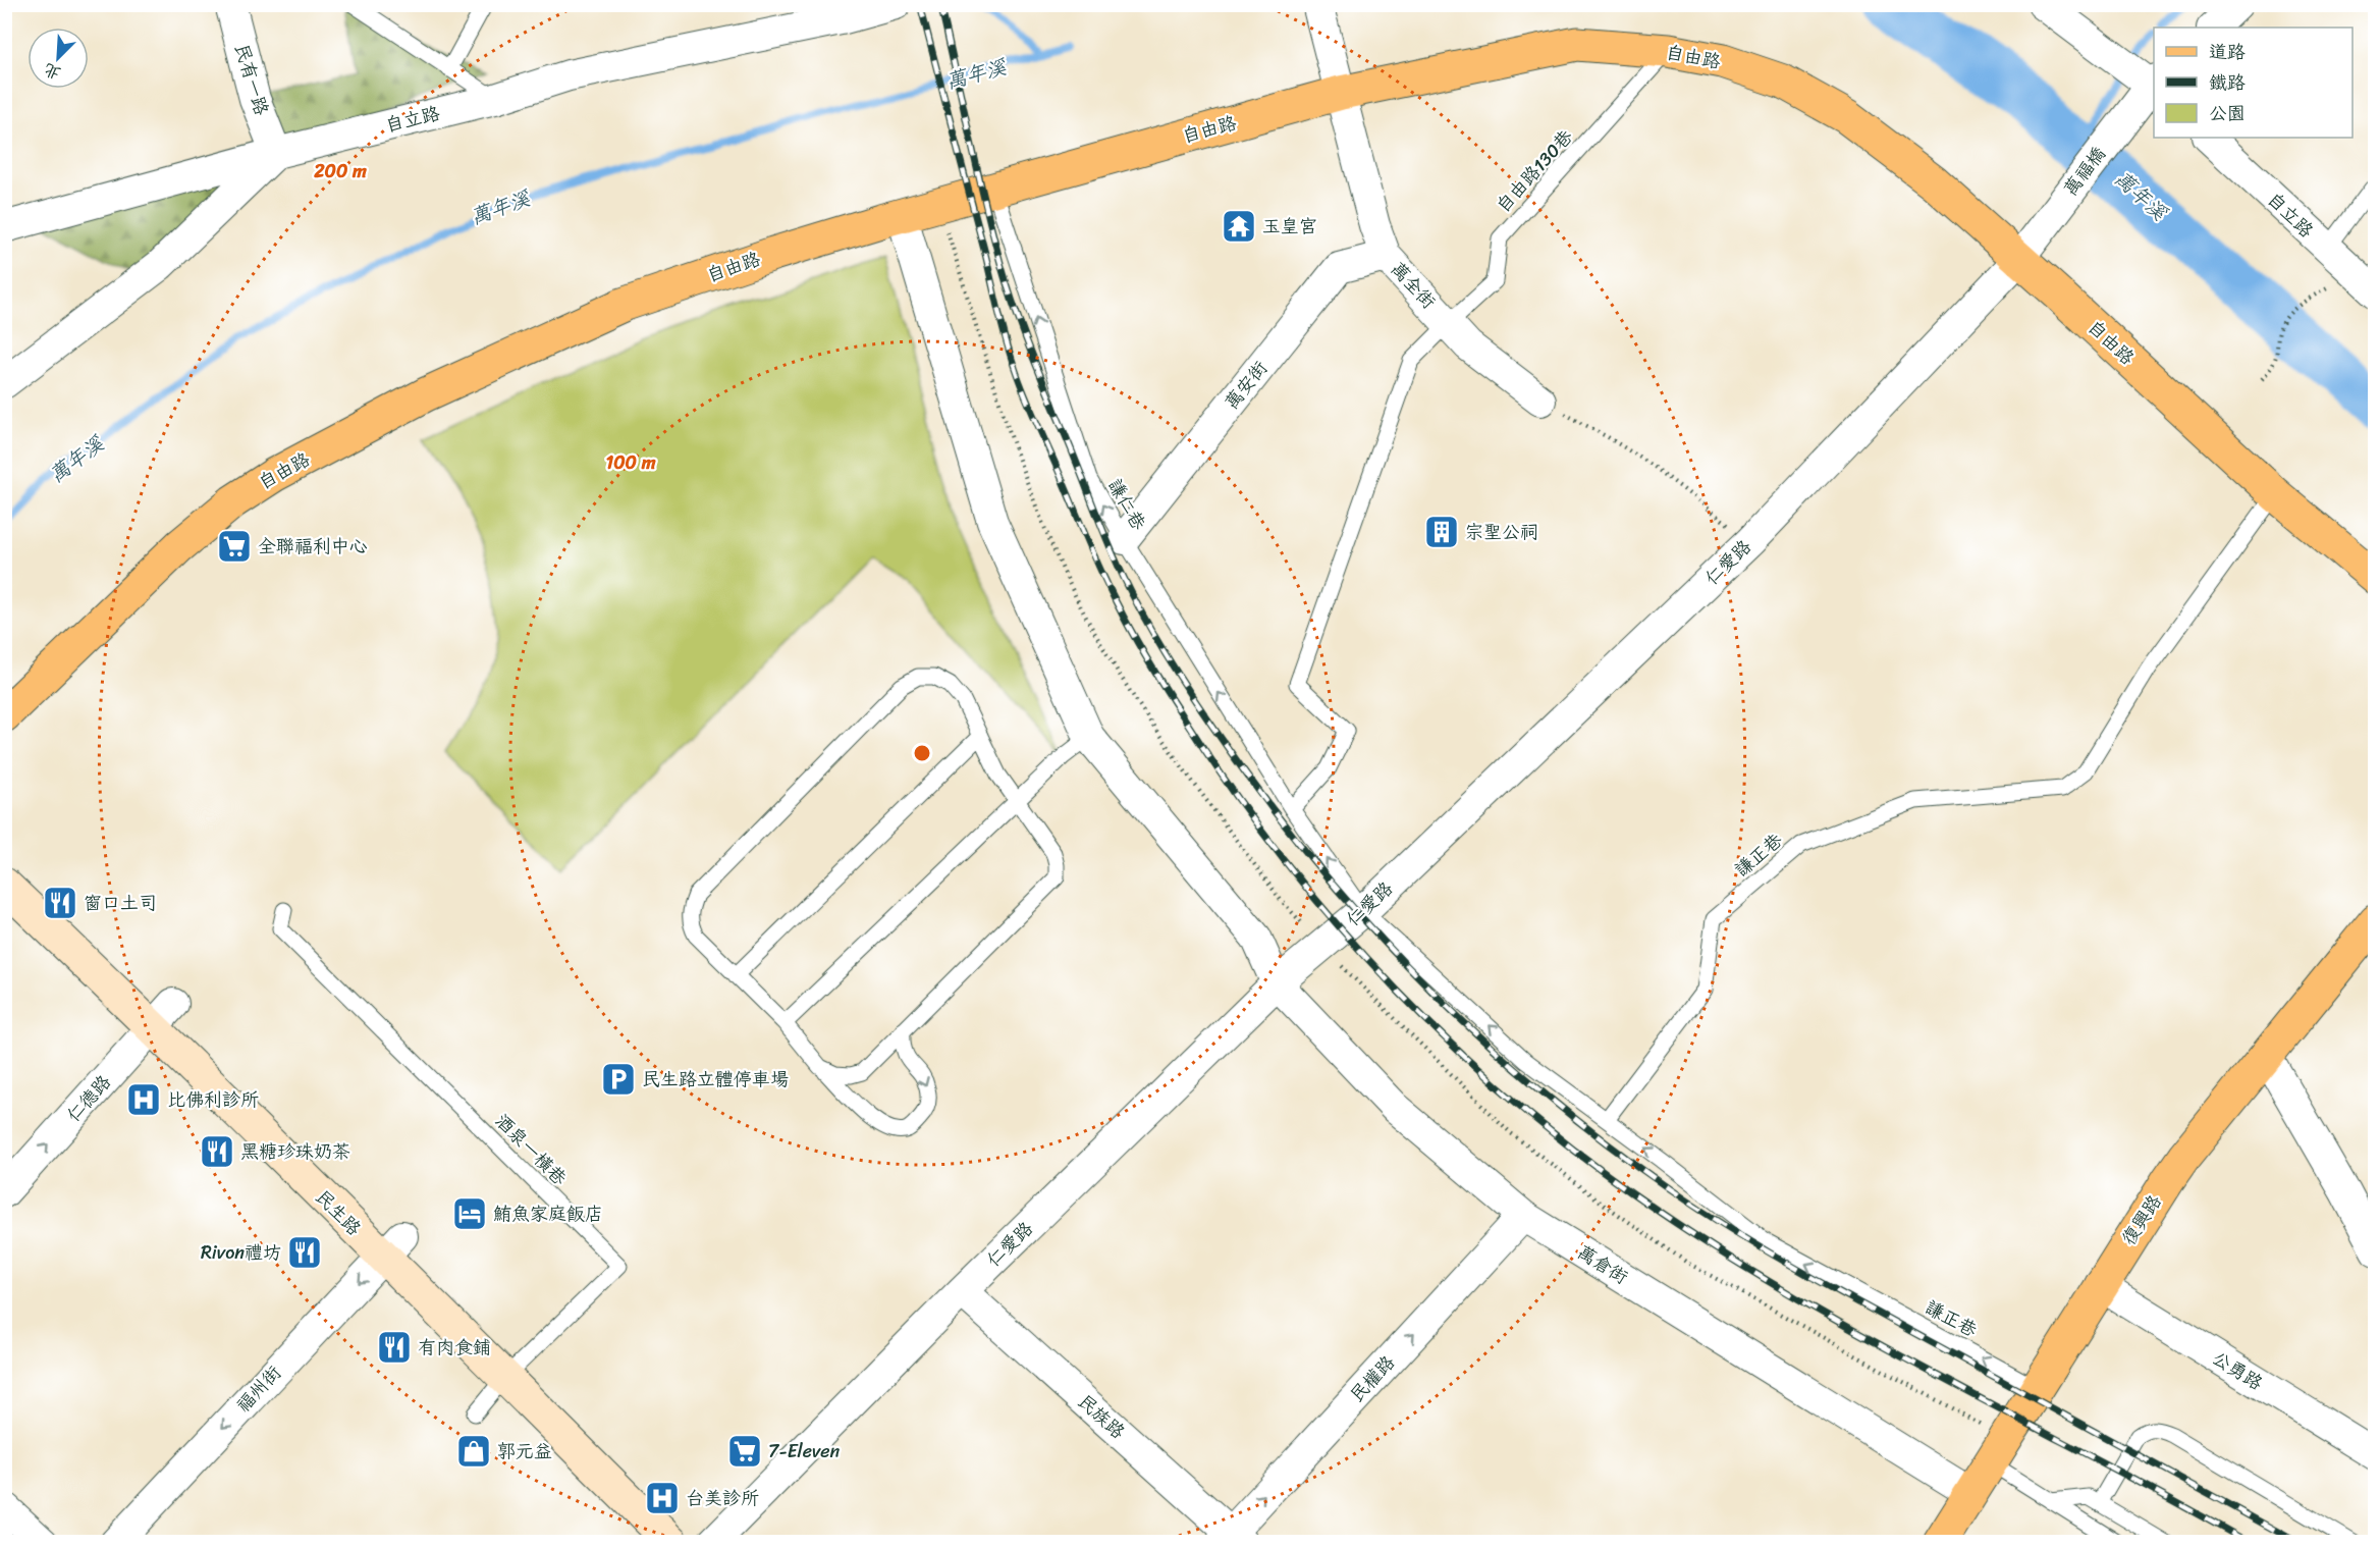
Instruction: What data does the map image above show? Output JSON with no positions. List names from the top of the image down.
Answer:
{
  "streets": {
    "main road": ["自由路", "復興路"],
    "street": [
      "民有一路",
      "自立路",
      "萬福橋",
      "萬全街",
      "萬安街",
      "仁愛路",
      "仁德路",
      "民生路",
      "萬倉街",
      "公勇路",
      "民權路",
      "福州街",
      "民族路"
    ],
    "lane": [
      "自由路130巷",
      "謙仁巷",
      "謙正巷",
      "酒泉一橫巷"
    ]
  },
  "crossings": [
    ["自由路", "自由路130巷"],
    ["自由路", "萬福橋"],
    ["自由路", "萬全街"],
    ["自由路", "謙仁巷"],
    ["自由路", "仁愛路"],
    ["自由路", "謙正巷"],
    ["自由路", "萬倉街"],
    ["民有一路", "自立路"],
    ["自由路130巷", "萬全街"],
    ["萬福橋", "仁愛路"],
    ["萬全街", "萬安街"],
    ["萬安街", "謙仁巷"],
    ["謙仁巷", "仁愛路"],
    ["謙仁巷", "謙正巷"],
    ["仁愛路", "謙正巷"],
    ["仁愛路", "萬倉街"],
    ["仁愛路", "民族路"],
    ["謙正巷", "復興路"],
    ["仁德路", "民生路"],
    ["酒泉一橫巷", "民生路"],
    ["民生路", "福州街"],
    ["復興路", "萬倉街"],
    ["復興路", "公勇路"],
    ["萬倉街", "民權路"],
    ["民權路", "民族路"]
  ],
  "one_way": [
    "謙仁巷",
    "謙正巷",
    "仁德路",
    "民權路",
    "福州街"
  ],
  "water": ["萬年溪"],
  "places": {
    "temple": ["玉皇宮"],
    "building": ["宗聖公祠"],
    "supermarket": ["全聯福利中心", "7-Eleven"],
    "restaurant": [
      "窗口土司",
      "黑糖珍珠奶茶",
      "Rivon禮坊",
      "有肉食鋪"
    ],
    "parking": ["民生路立體停車場"],
    "hospital": ["比佛利診所", "台美診所"],
    "hotel": ["鮪魚家庭飯店"],
    "shop": ["郭元益"]
  },
  "legend": ["道路", "鐵路", "公園"],
  "north": "bottom left",
  "rings": ["200 m", "100 m"]
}
